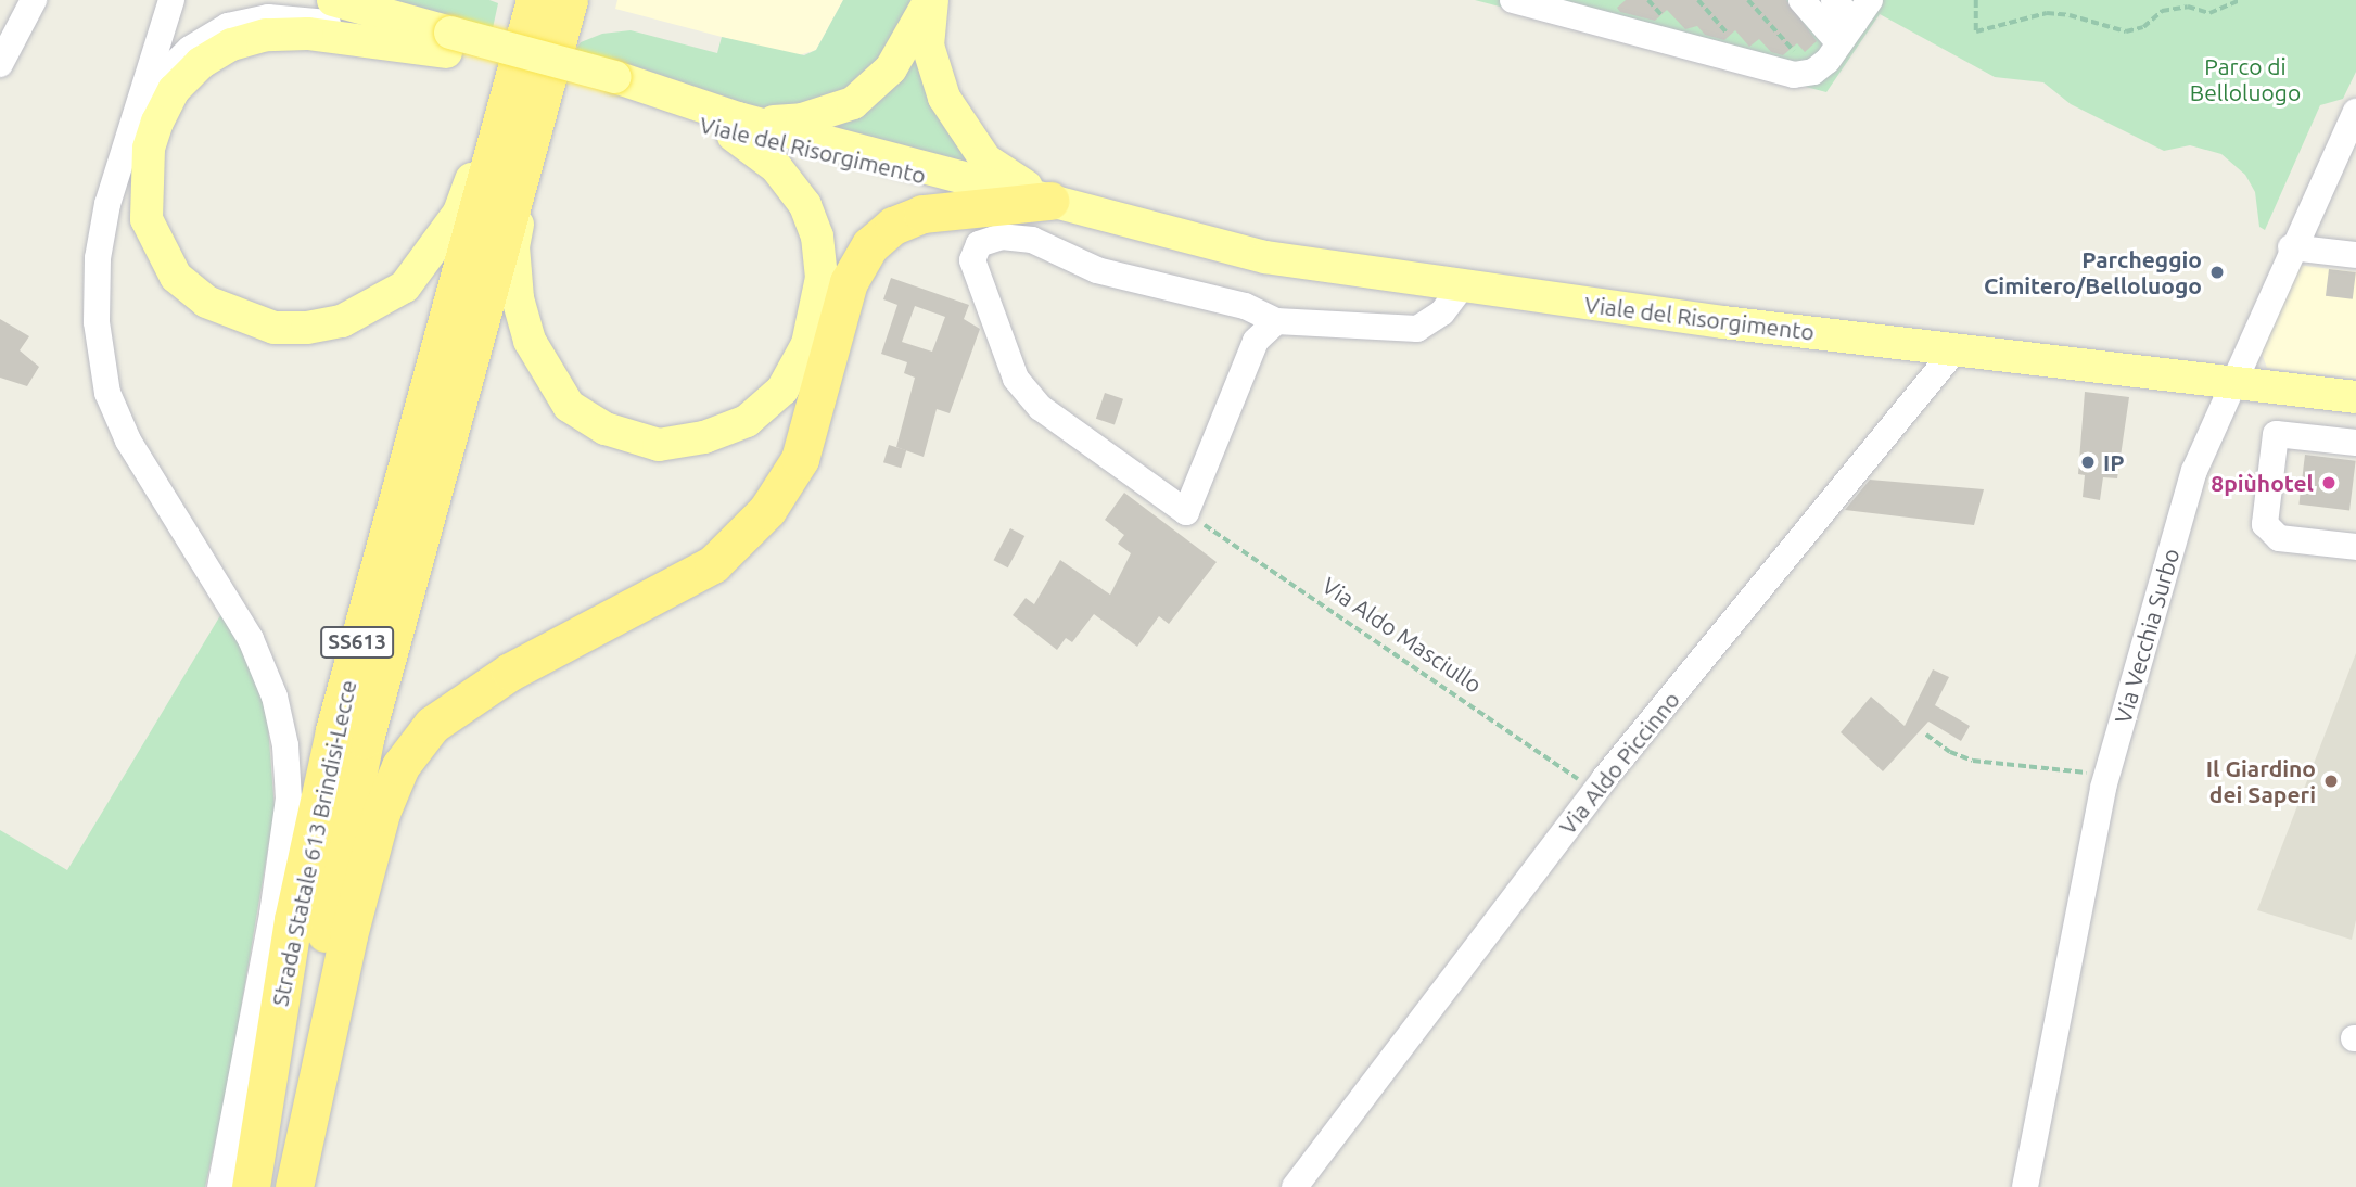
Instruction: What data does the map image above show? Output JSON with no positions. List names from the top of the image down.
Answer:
{
  "streets": {
    "highway": ["SS613", "Strada Statale 613 Brindisi-Lecce"],
    "main road": ["Viale del Risorgimento"],
    "street": ["Via Vecchia Surbo", "Via Aldo Piccinno"],
    "path": ["Via Aldo Masciullo"]
  },
  "crossings": [
    ["Viale del Risorgimento", "Via Vecchia Surbo"],
    ["Viale del Risorgimento", "Via Aldo Piccinno"],
    ["Via Aldo Masciullo", "Via Aldo Piccinno"]
  ],
  "parks": ["Parco di Belloluogo"],
  "places": [
    "Parcheggio Cimitero/Belloluogo",
    "IP",
    "8piùhotel",
    "Il Giardino dei Saperi"
  ]
}
